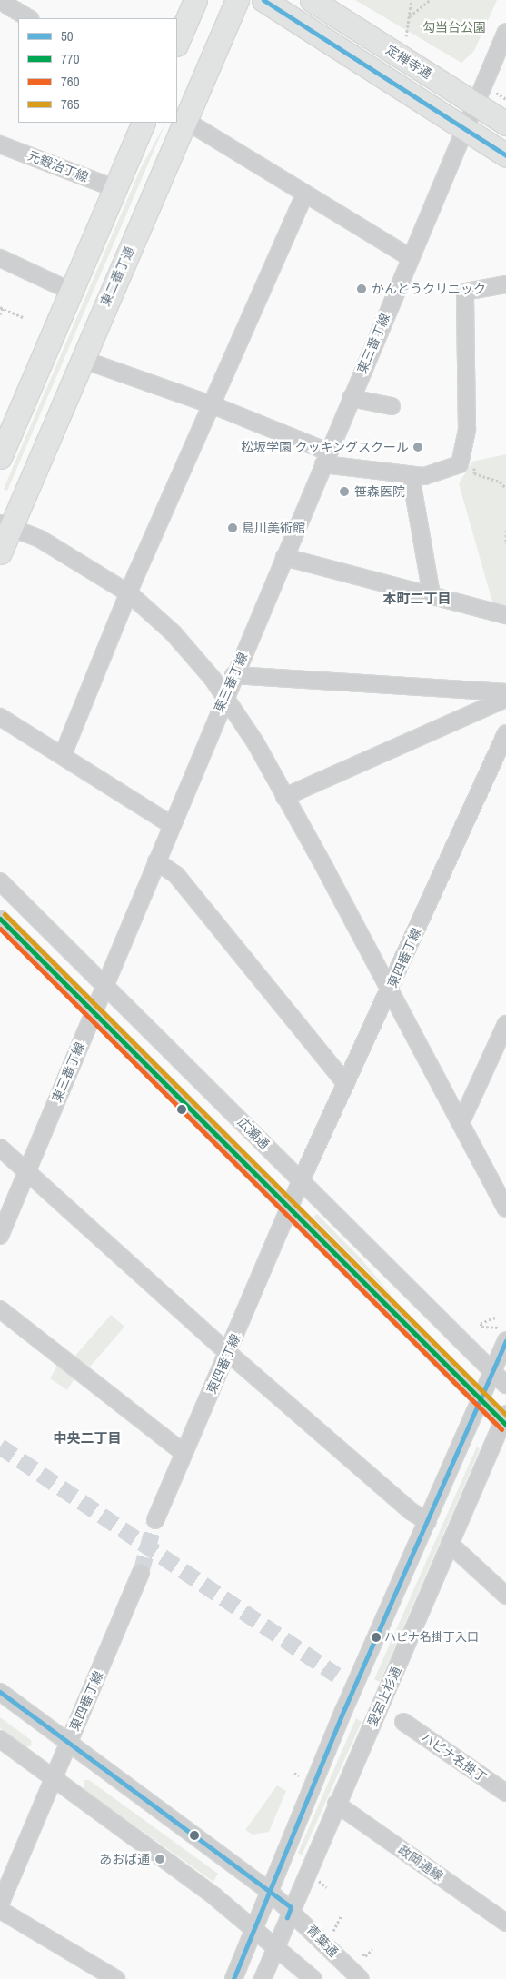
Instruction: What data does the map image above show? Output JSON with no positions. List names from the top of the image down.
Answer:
{
  "streets": {
    "highway": ["定禅寺通", "東二番丁通"],
    "street": [
      "元鍛治丁線",
      "東三番丁線",
      "東四番丁線",
      "広瀬通",
      "愛宕上杉通",
      "ハピナ名掛丁",
      "政岡通線",
      "青葉通"
    ]
  },
  "crossings": [
    ["定禅寺通", "東三番丁線"],
    ["東三番丁線", "広瀬通"],
    ["東四番丁線", "広瀬通"],
    ["東四番丁線", "青葉通"],
    ["広瀬通", "愛宕上杉通"],
    ["愛宕上杉通", "政岡通線"],
    ["愛宕上杉通", "青葉通"]
  ],
  "districts": ["本町二丁目", "中央二丁目"],
  "parks": ["勾当台公園"],
  "places": [
    "かんとうクリニック",
    "松坂学園 クッキングスクール",
    "笹森医院",
    "島川美術館",
    "ハピナ名掛丁入口",
    "あおば通"
  ],
  "lines": [
    "transit line 50",
    "transit line 765",
    "transit line 770",
    "transit line 760"
  ],
  "legend": [
    "50",
    "770",
    "760",
    "765"
  ]
}
